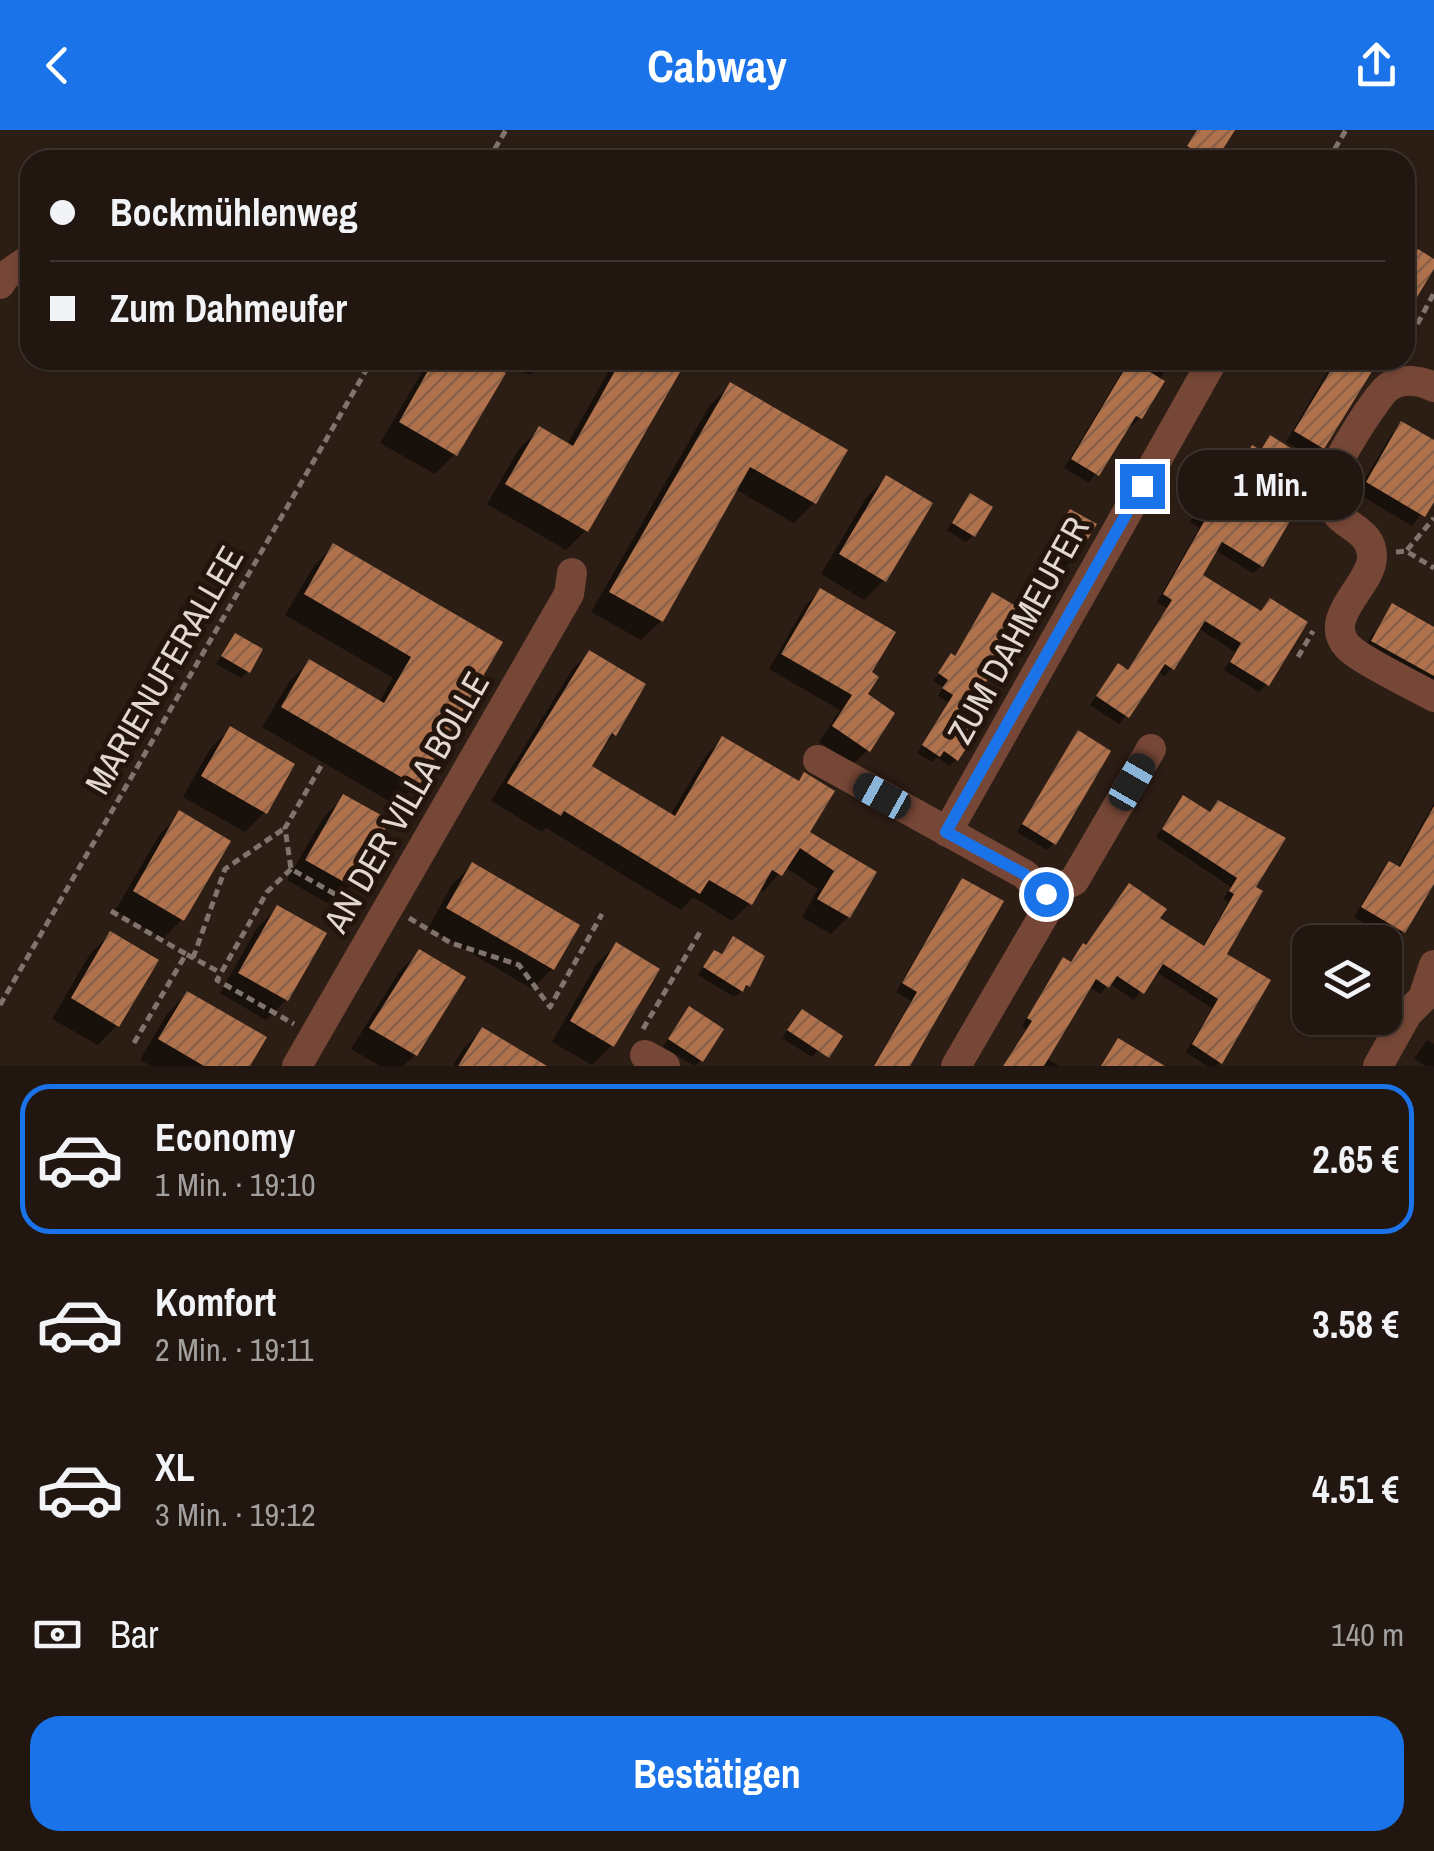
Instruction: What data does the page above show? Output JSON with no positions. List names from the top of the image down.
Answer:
{
  "streets": {
    "street": ["ZUM DAHMEUFER", "AN DER VILLA BOLLE"],
    "path": ["MARIENUFERALLEE"]
  },
  "page": {
    "header": "Cabway",
    "banner": ["Bockmühlenweg", "Zum Dahmeufer"],
    "bubble": "1 Min.",
    "list": [
      {
        "name": "Economy",
        "note": "1 Min. · 19:10",
        "value": "2.65 €"
      },
      {
        "name": "Komfort",
        "note": "2 Min. · 19:11",
        "value": "3.58 €"
      },
      {
        "name": "XL",
        "note": "3 Min. · 19:12",
        "value": "4.51 €"
      }
    ],
    "pay": ["Bar", "140 m"],
    "buttons": "Bestätigen"
  }
}
